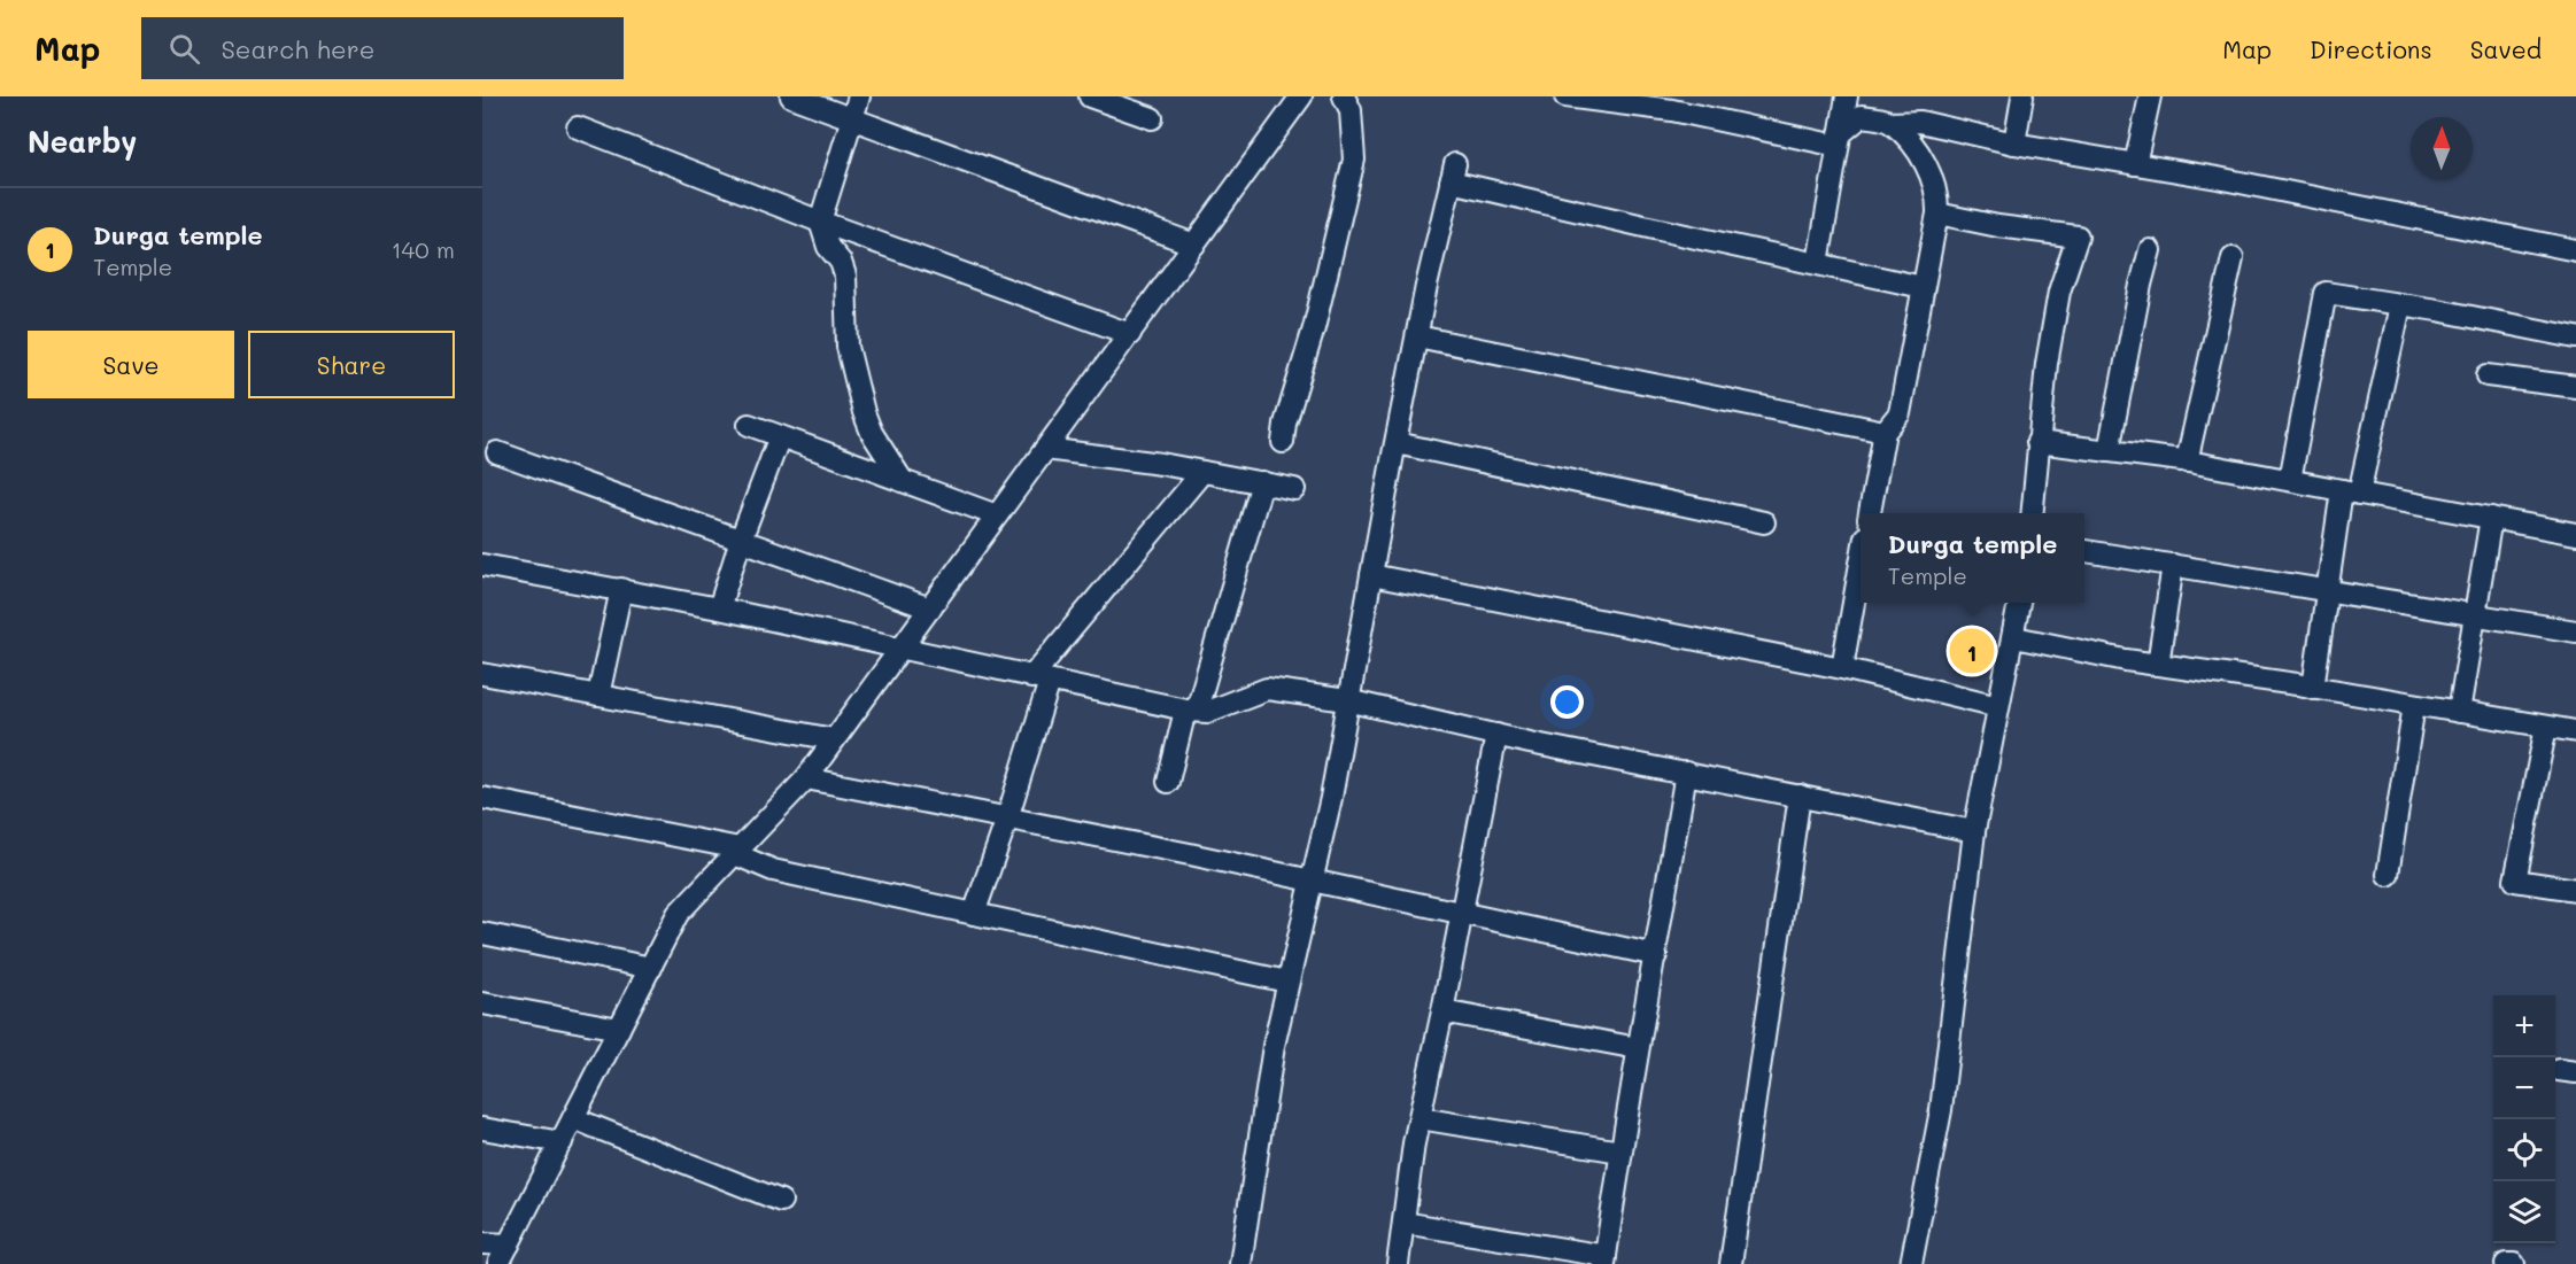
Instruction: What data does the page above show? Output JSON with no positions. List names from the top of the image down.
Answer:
{
  "north": "top",
  "page": {
    "header": "Map",
    "search": "Search here",
    "nav": ["Map", "Directions", "Saved"],
    "heading": "Nearby",
    "list": [
      {
        "mark": "1",
        "name": "Durga temple",
        "note": "Temple",
        "value": "140 m"
      }
    ],
    "buttons": ["Save", "Share"],
    "popup": ["Durga temple", "Temple"],
    "pins": "1",
    "map_buttons": ["+", "−"]
  }
}
